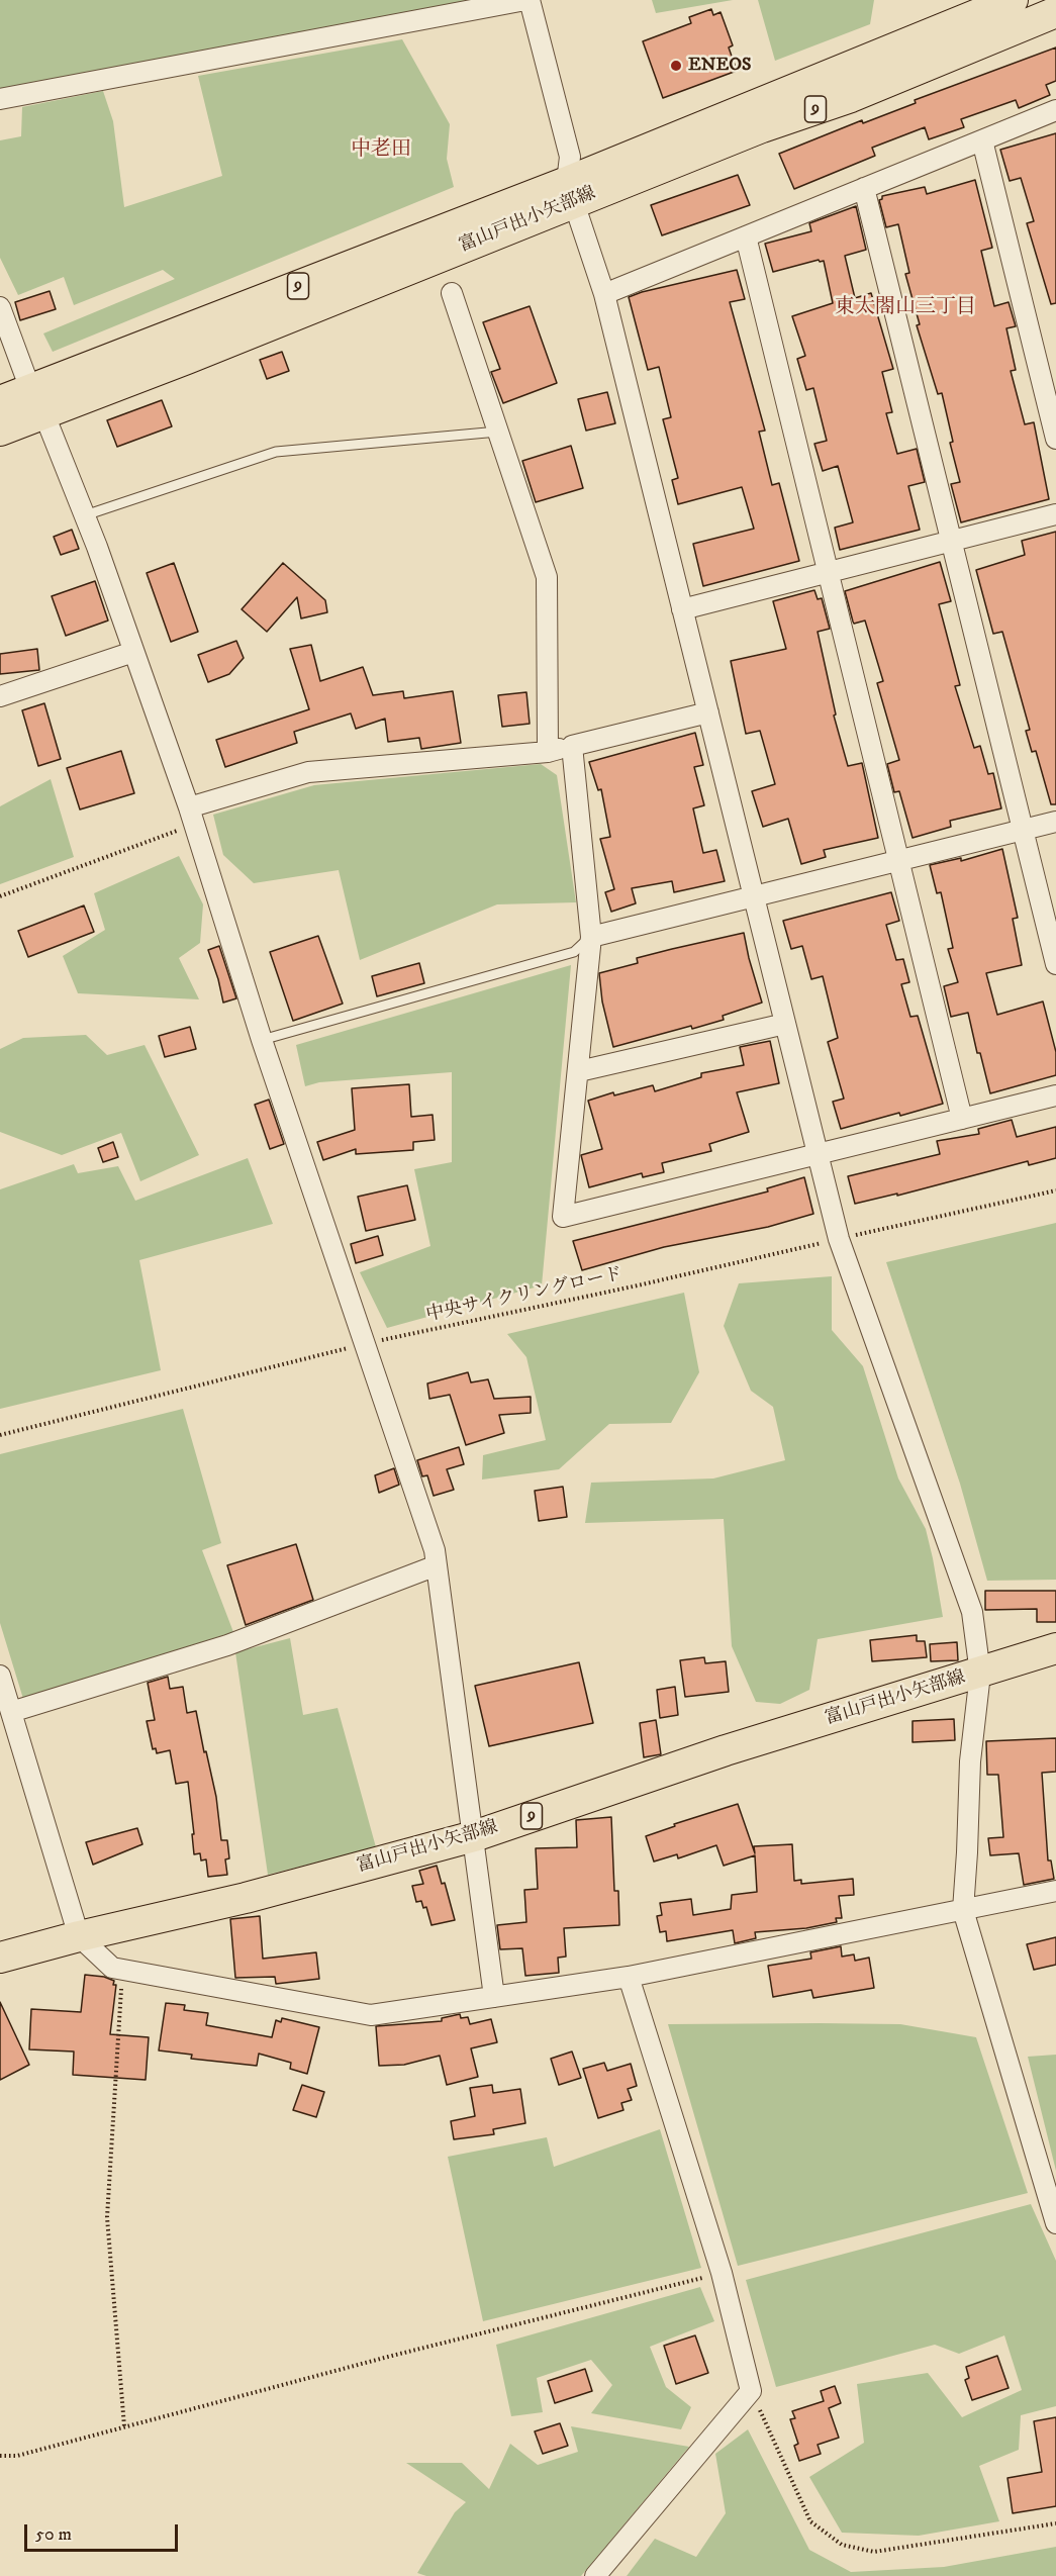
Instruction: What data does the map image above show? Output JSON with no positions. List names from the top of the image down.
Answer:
{
  "streets": {
    "main road": ["9", "富山戸出小矢部線"],
    "path": ["中央サイクリングロード"]
  },
  "districts": ["中老田", "東太閤山三丁目"],
  "places": ["ENEOS"],
  "scale_bar": "50 m"
}
